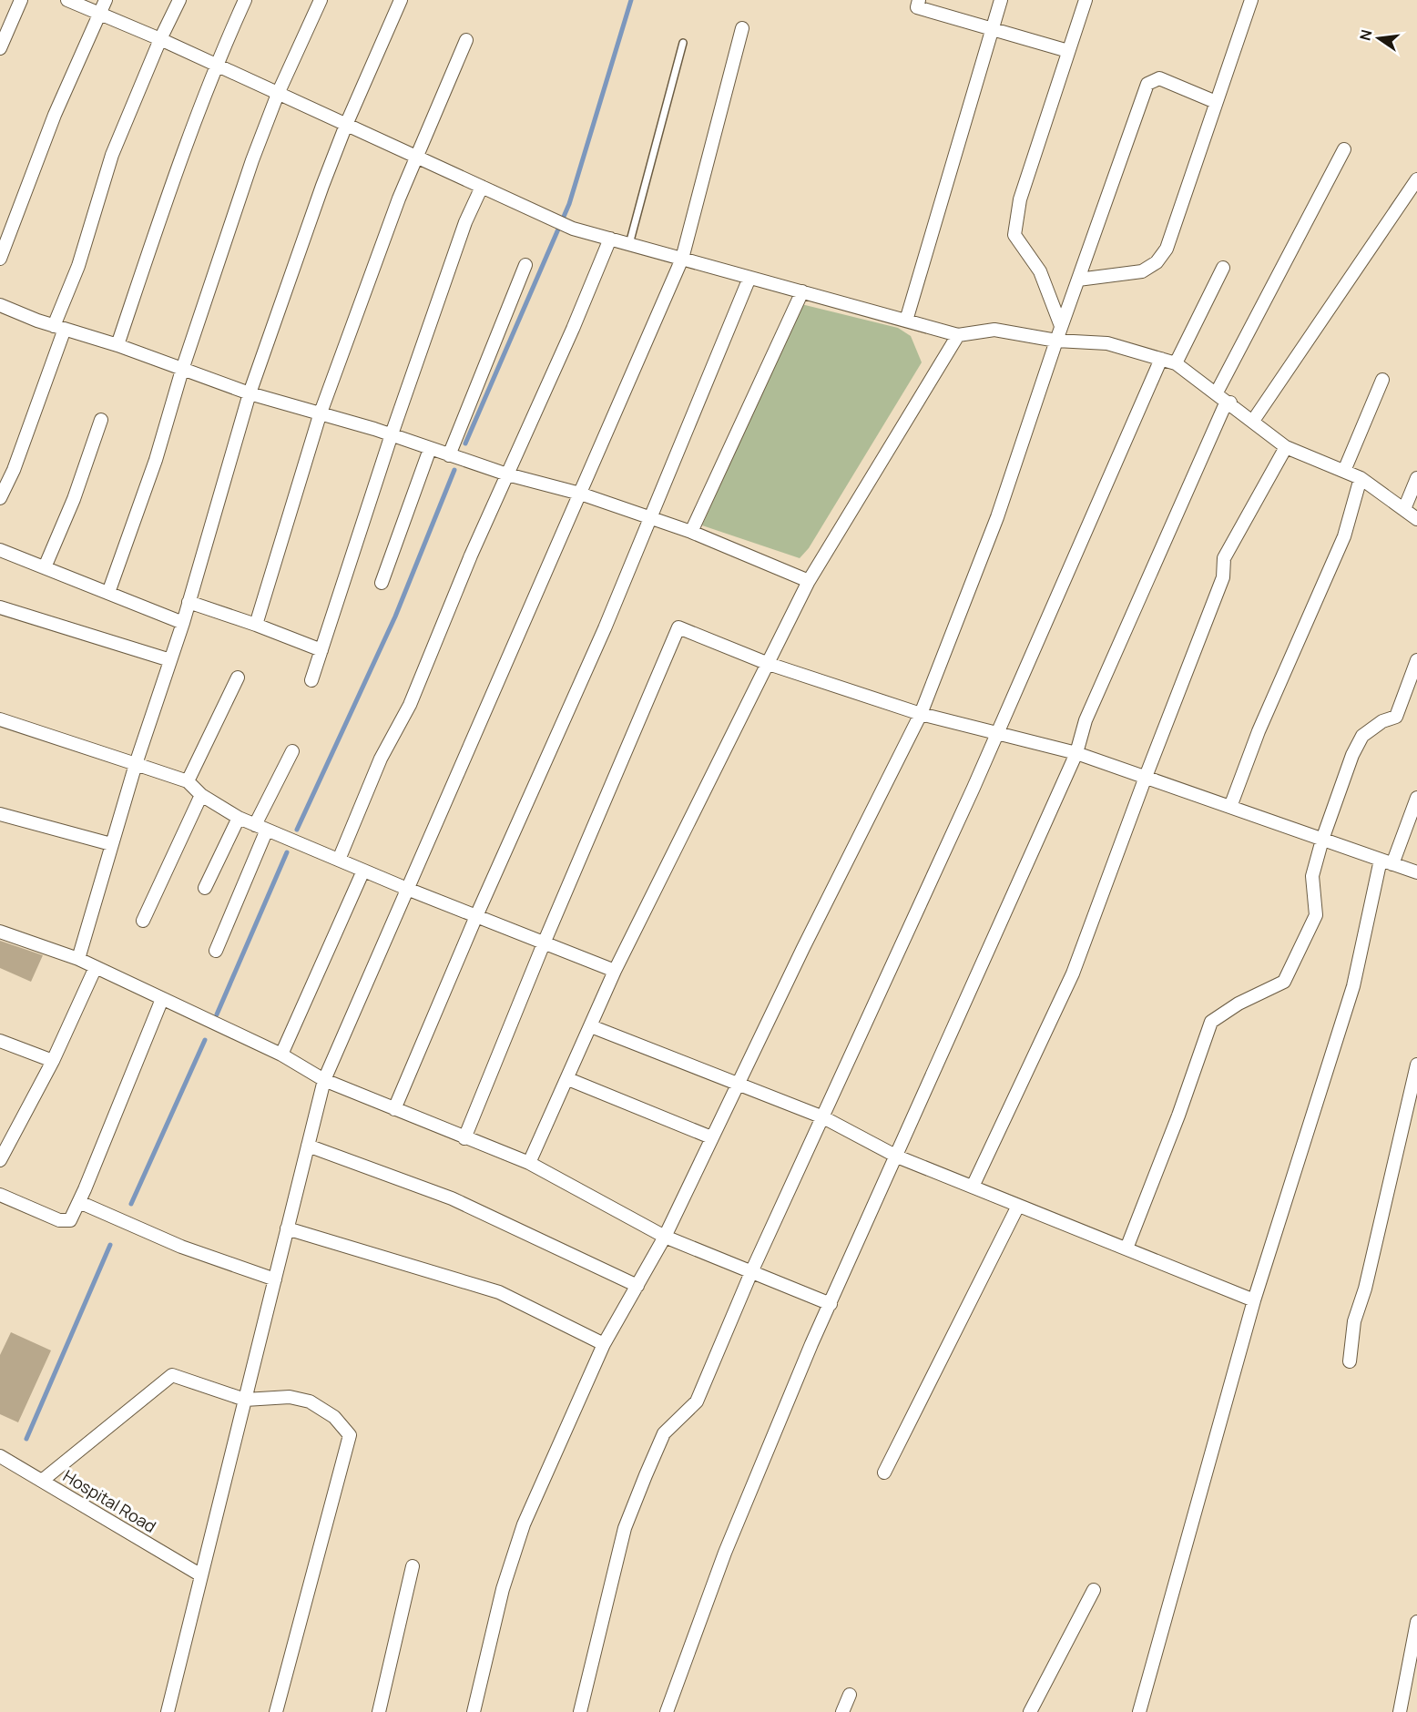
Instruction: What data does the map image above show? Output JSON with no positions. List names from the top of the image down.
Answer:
{
  "streets": {
    "street": ["Hospital Road"]
  },
  "north": "left"
}
